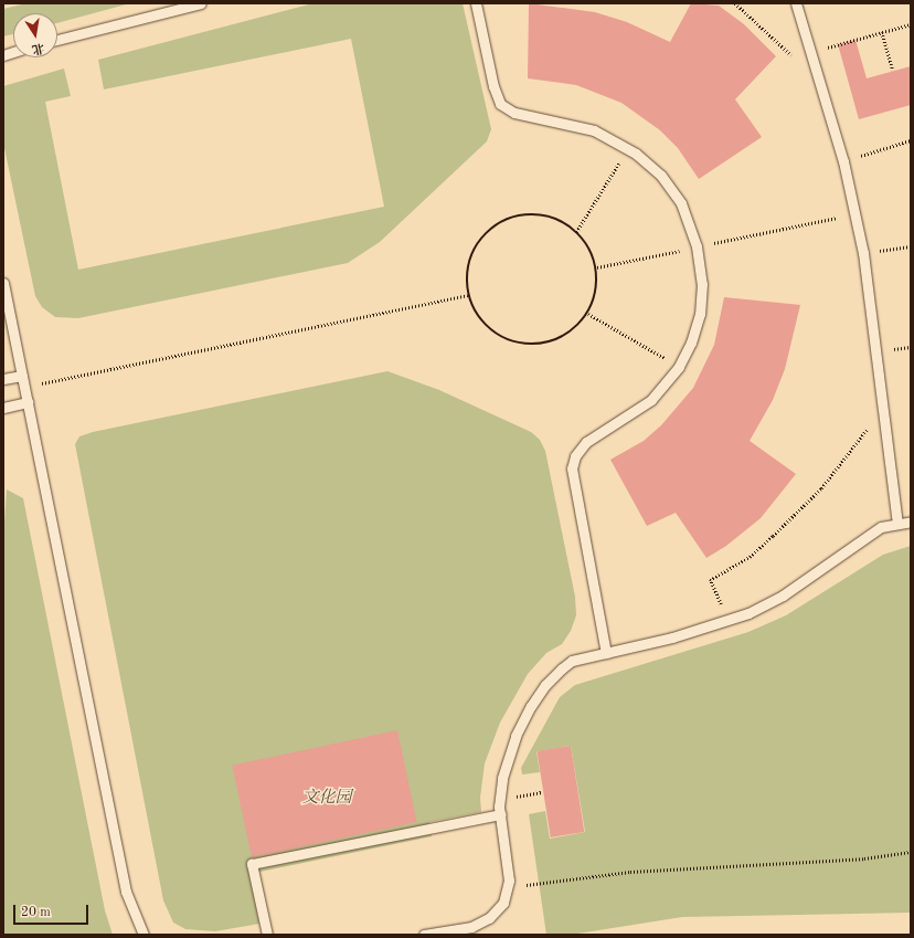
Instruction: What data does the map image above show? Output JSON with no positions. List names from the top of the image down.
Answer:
{
  "parks": ["文化园"],
  "scale_bar": "20 m",
  "north": "bottom"
}
